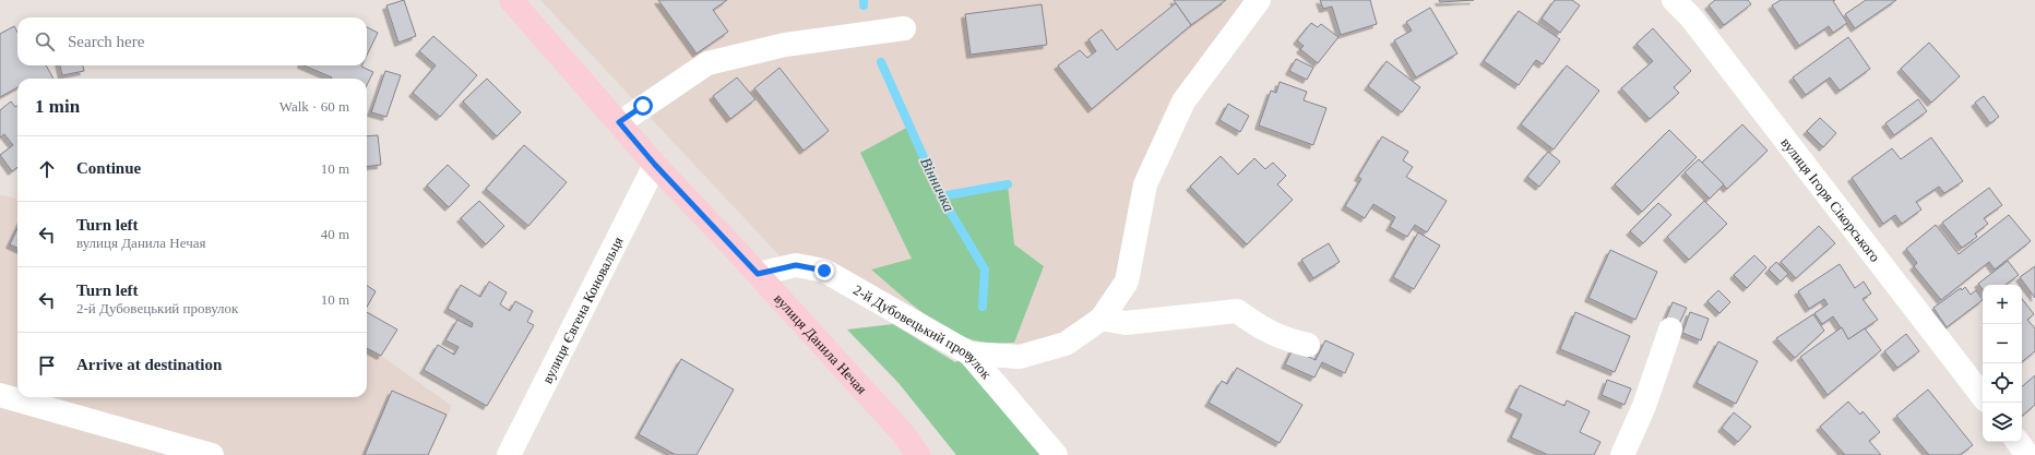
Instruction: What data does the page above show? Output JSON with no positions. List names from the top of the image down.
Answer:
{
  "streets": {
    "main road": ["вулиця Данила Нечая"],
    "street": ["вулиця Ігоря Сікорського", "вулиця Євгена Коновальця", "2-й Дубовецький провулок"]
  },
  "crossings": [
    ["вулиця Євгена Коновальця", "вулиця Данила Нечая"],
    ["2-й Дубовецький провулок", "вулиця Данила Нечая"]
  ],
  "water": ["Вінничка"],
  "page": {
    "search": "Search here",
    "heading": ["1 min", "Walk · 60 m"],
    "list": [
      ["Continue", "10 m"],
      ["Turn left", "вулиця Данила Нечая", "40 m"],
      ["Turn left", "2-й Дубовецький провулок", "10 m"],
      "Arrive at destination"
    ],
    "map_buttons": ["+", "−"]
  }
}
